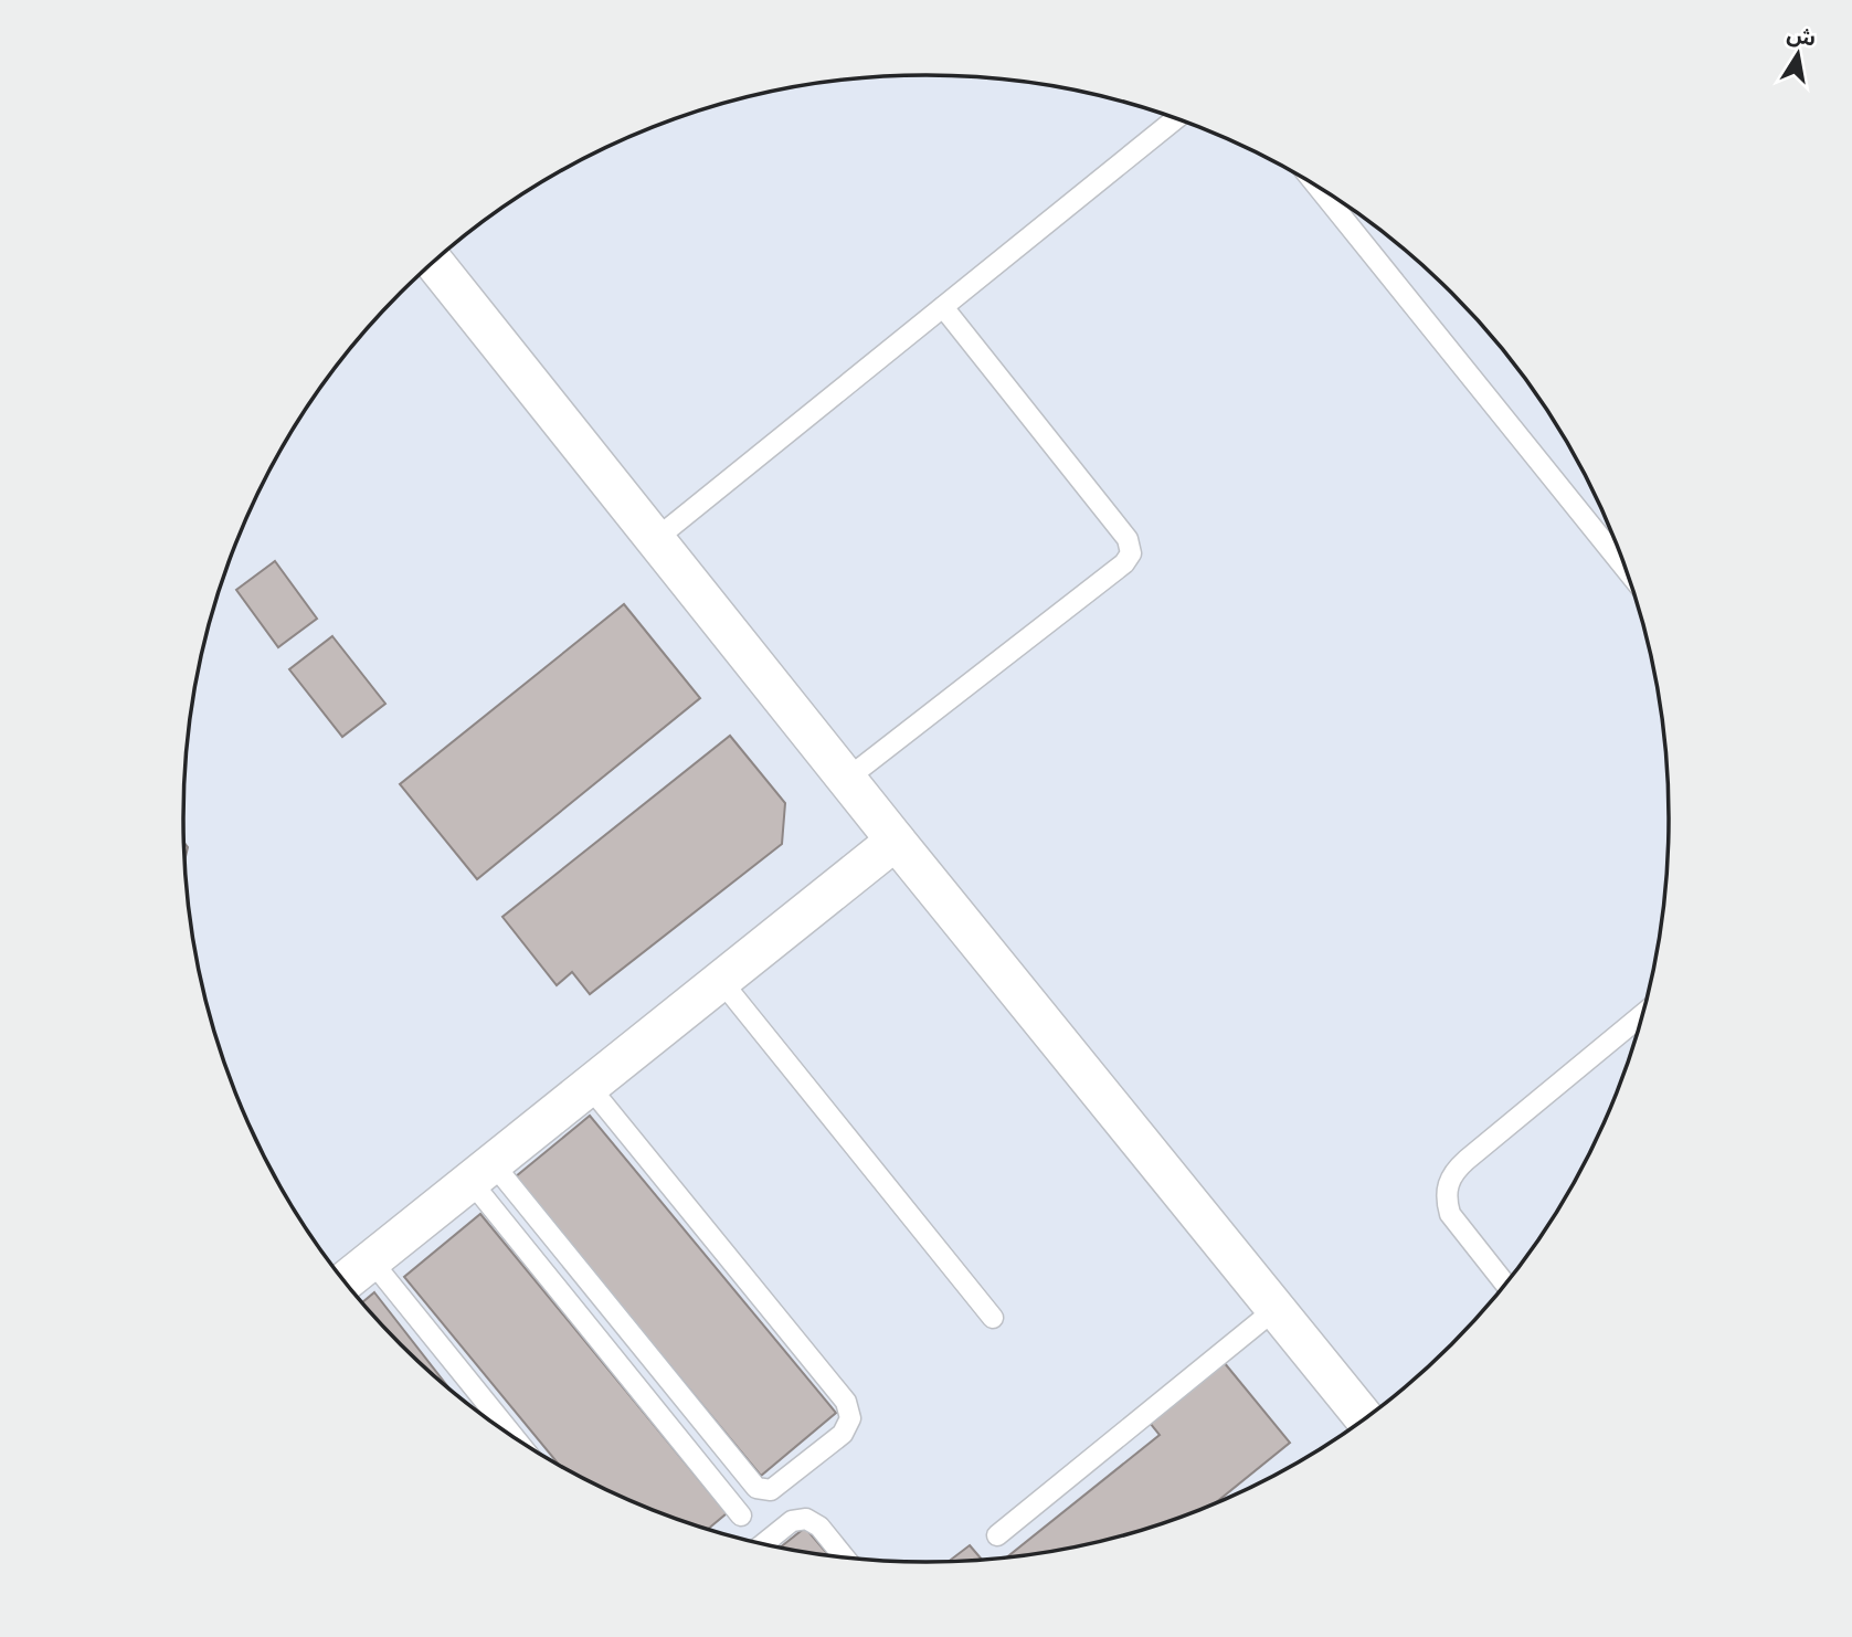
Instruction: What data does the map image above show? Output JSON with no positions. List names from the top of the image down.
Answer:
{
  "north": "top"
}
